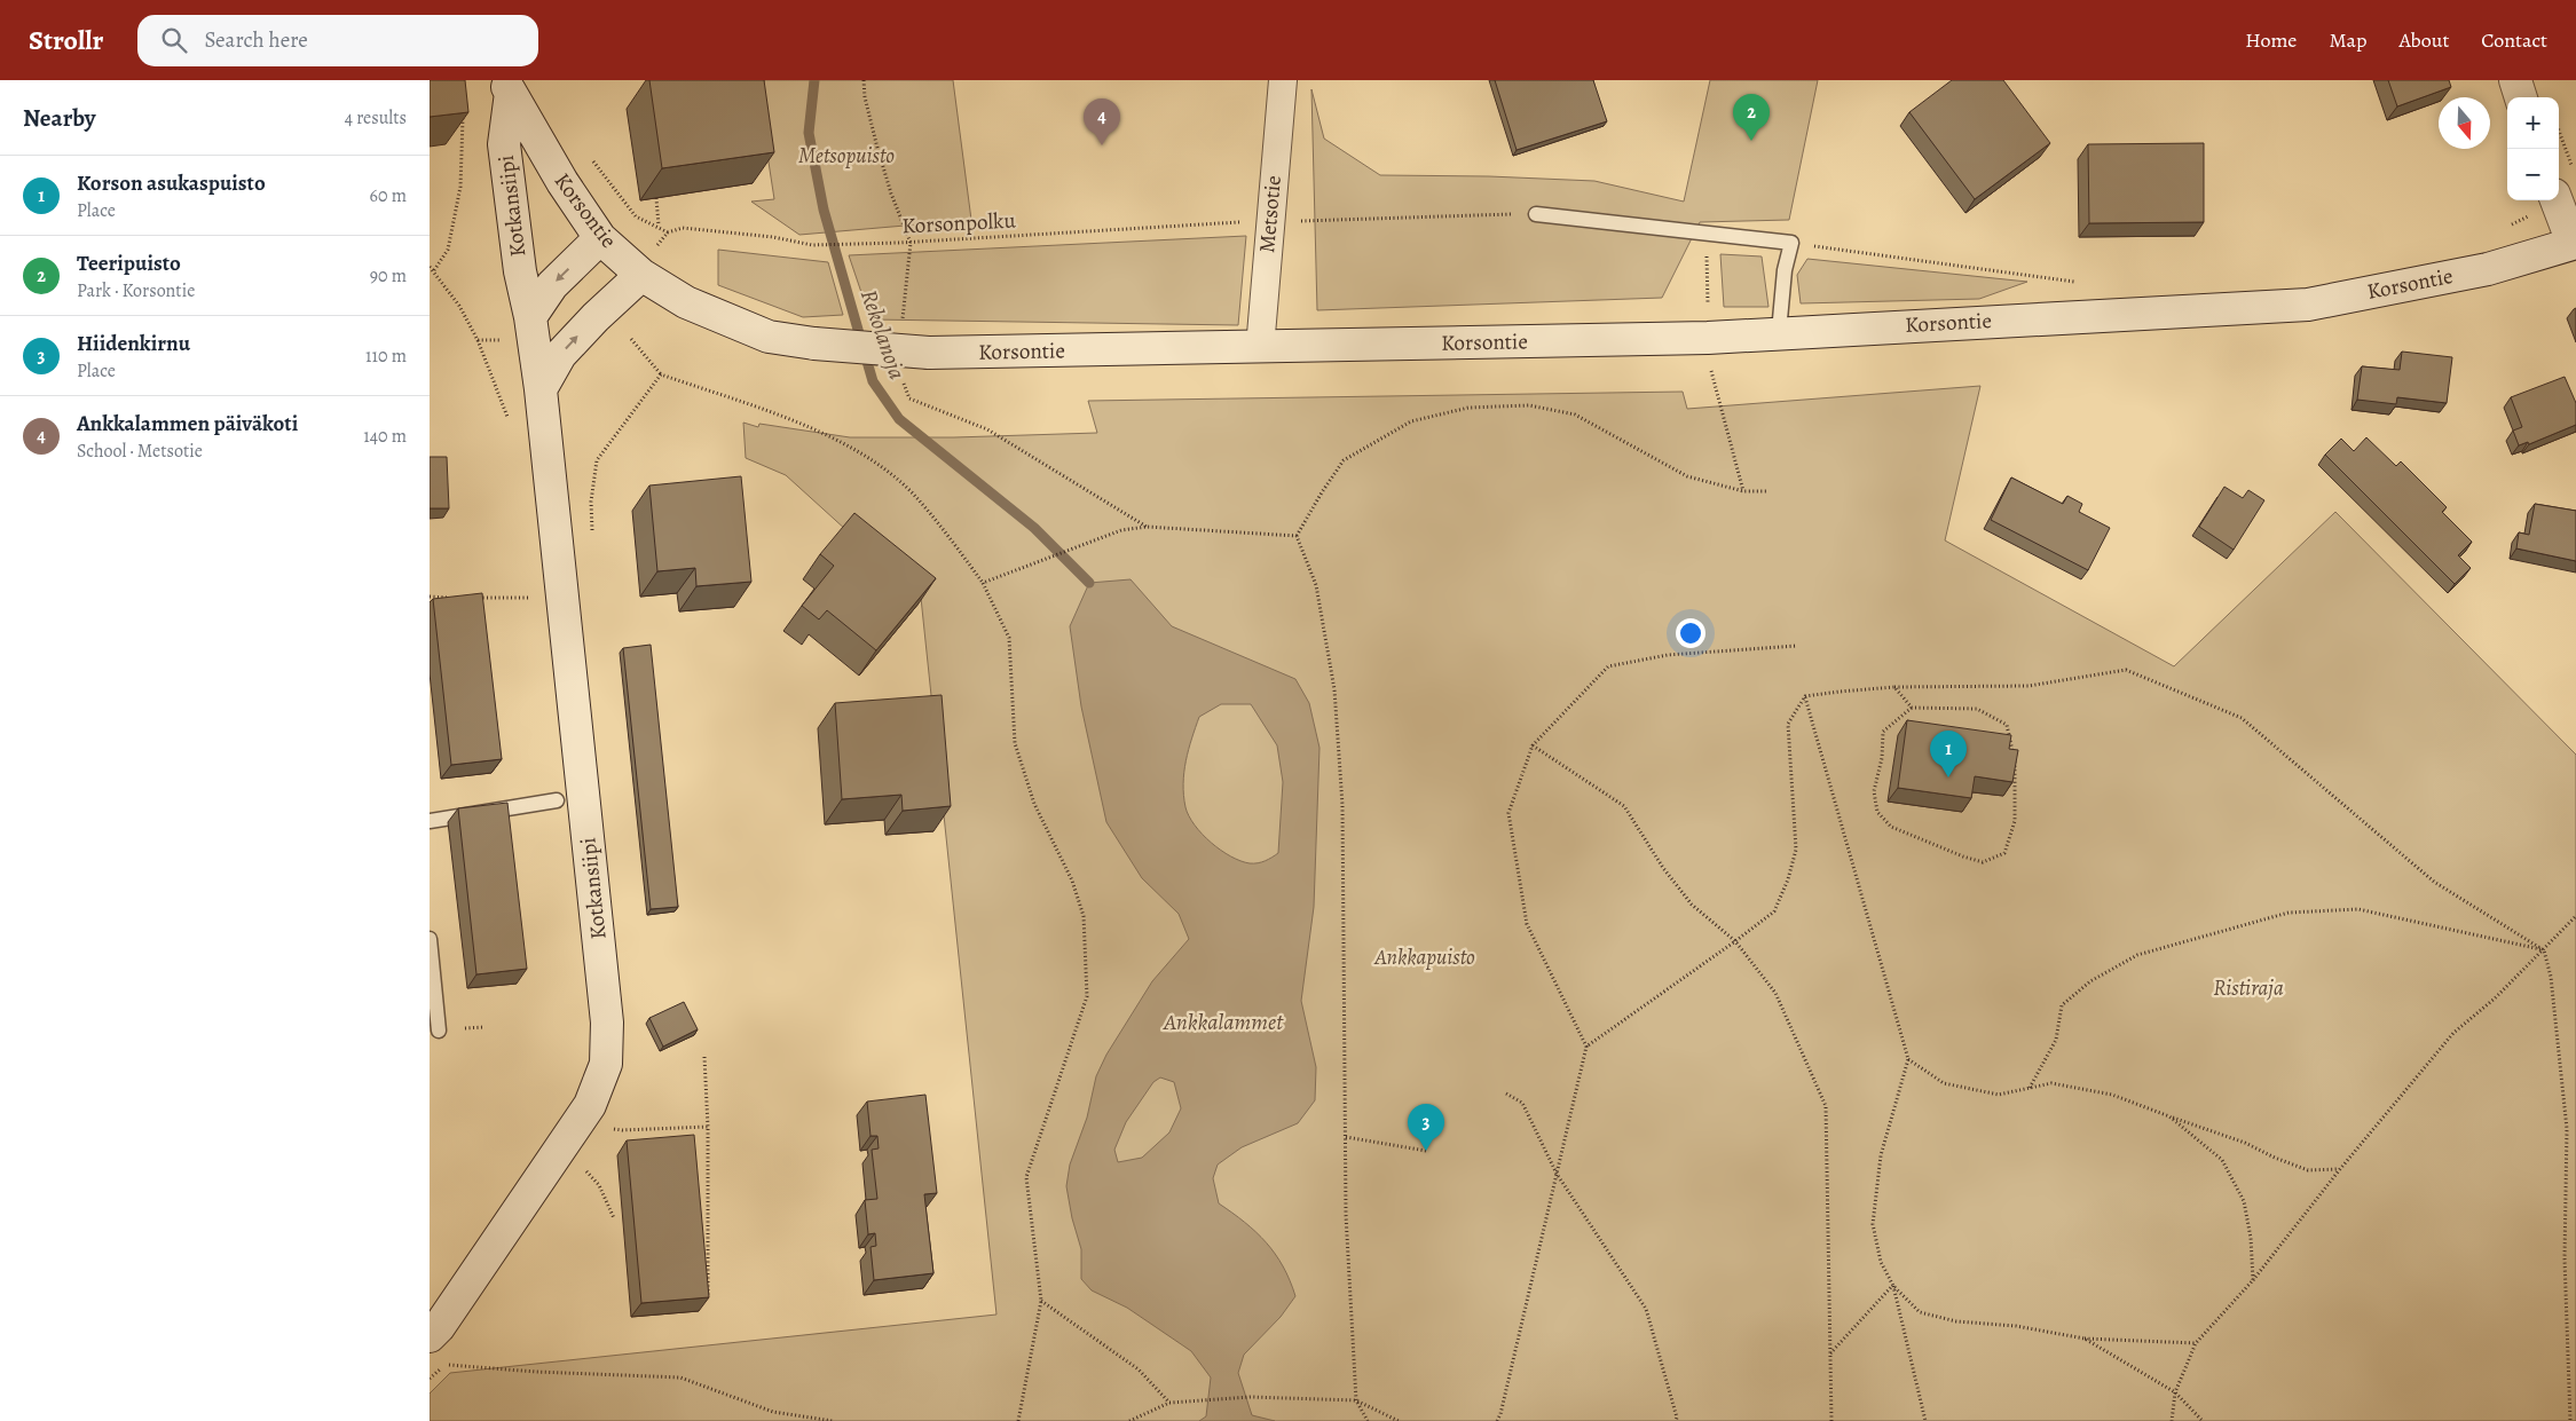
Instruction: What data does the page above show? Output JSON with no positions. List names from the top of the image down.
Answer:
{
  "streets": {
    "main road": ["Kotkansiipi", "Korsontie"],
    "street": ["Metsotie"],
    "path": ["Korsonpolku"]
  },
  "crossings": [
    ["Kotkansiipi", "Korsontie"],
    ["Korsontie", "Metsotie"],
    ["Metsotie", "Korsonpolku"]
  ],
  "water": ["Rekolanoja", "Ankkalammet"],
  "parks": ["Metsopuisto", "Ankkapuisto", "Ristiraja"],
  "north": "bottom",
  "page": {
    "header": "Strollr",
    "search": "Search here",
    "nav": [
      "Home",
      "Map",
      "About",
      "Contact"
    ],
    "heading": ["Nearby", "4 results"],
    "pins": [
      "2",
      "4",
      "1",
      "3"
    ],
    "map_buttons": ["+", "−"],
    "list": [
      {
        "mark": "1",
        "name": "Korson asukaspuisto",
        "note": "Place",
        "value": "60 m"
      },
      {
        "mark": "2",
        "name": "Teeripuisto",
        "note": "Park · Korsontie",
        "value": "90 m"
      },
      {
        "mark": "3",
        "name": "Hiidenkirnu",
        "note": "Place",
        "value": "110 m"
      },
      {
        "mark": "4",
        "name": "Ankkalammen päiväkoti",
        "note": "School · Metsotie",
        "value": "140 m"
      }
    ]
  }
}
